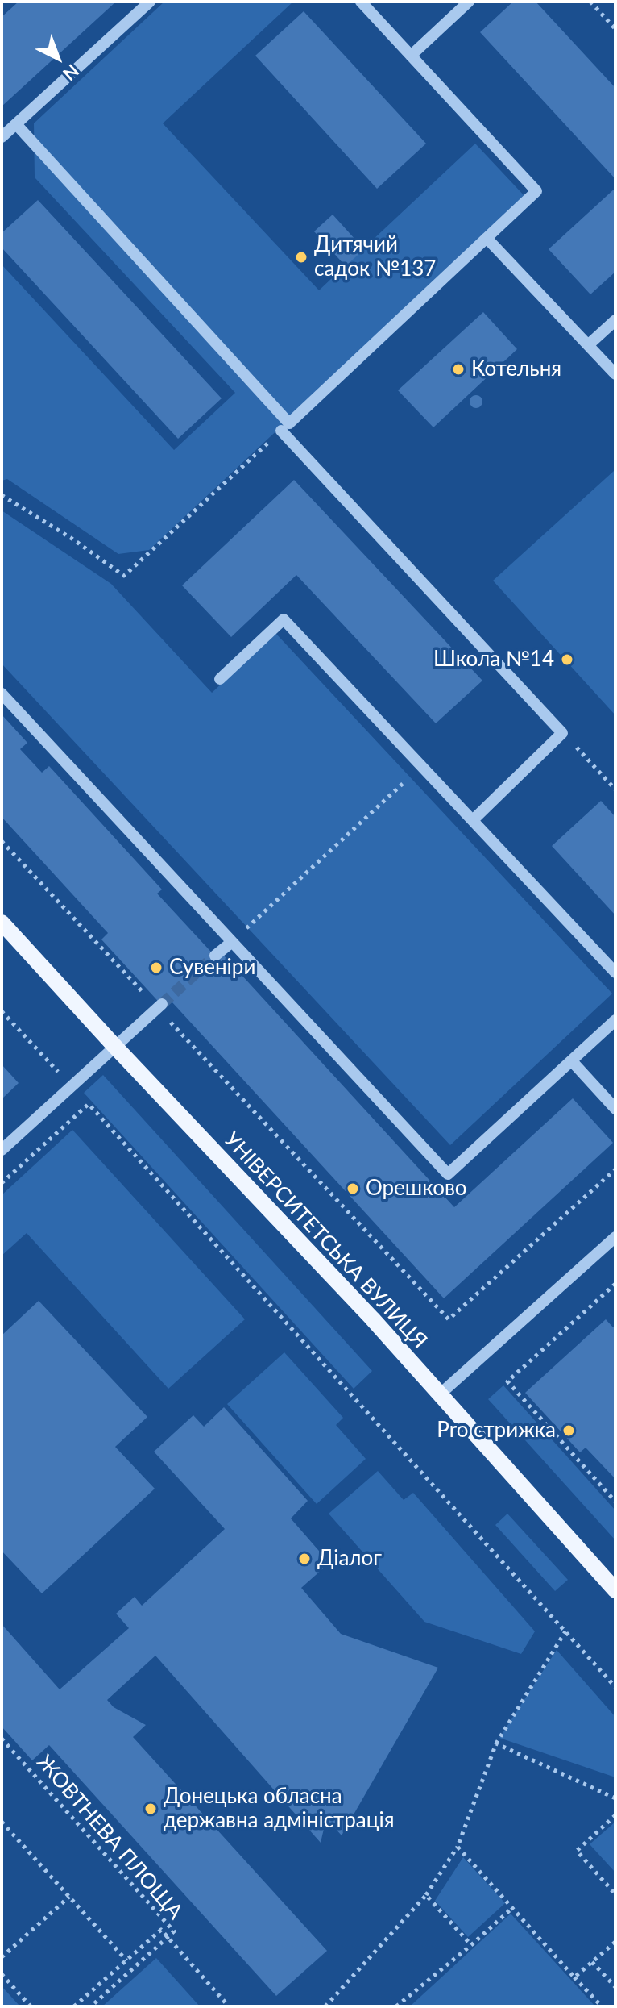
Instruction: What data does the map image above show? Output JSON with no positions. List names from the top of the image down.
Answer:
{
  "streets": {
    "main road": ["УНІВЕРСИТЕТСЬКА ВУЛИЦЯ"],
    "path": ["ЖОВТНЕВА ПЛОЩА"]
  },
  "places": [
    "Дитячий садок №137",
    "Котельня",
    "Школа №14",
    "Сувеніри",
    "Орешково",
    "Pro стрижка",
    "Діалог",
    "Донецька обласна державна адміністрація"
  ],
  "north": "bottom right"
}
